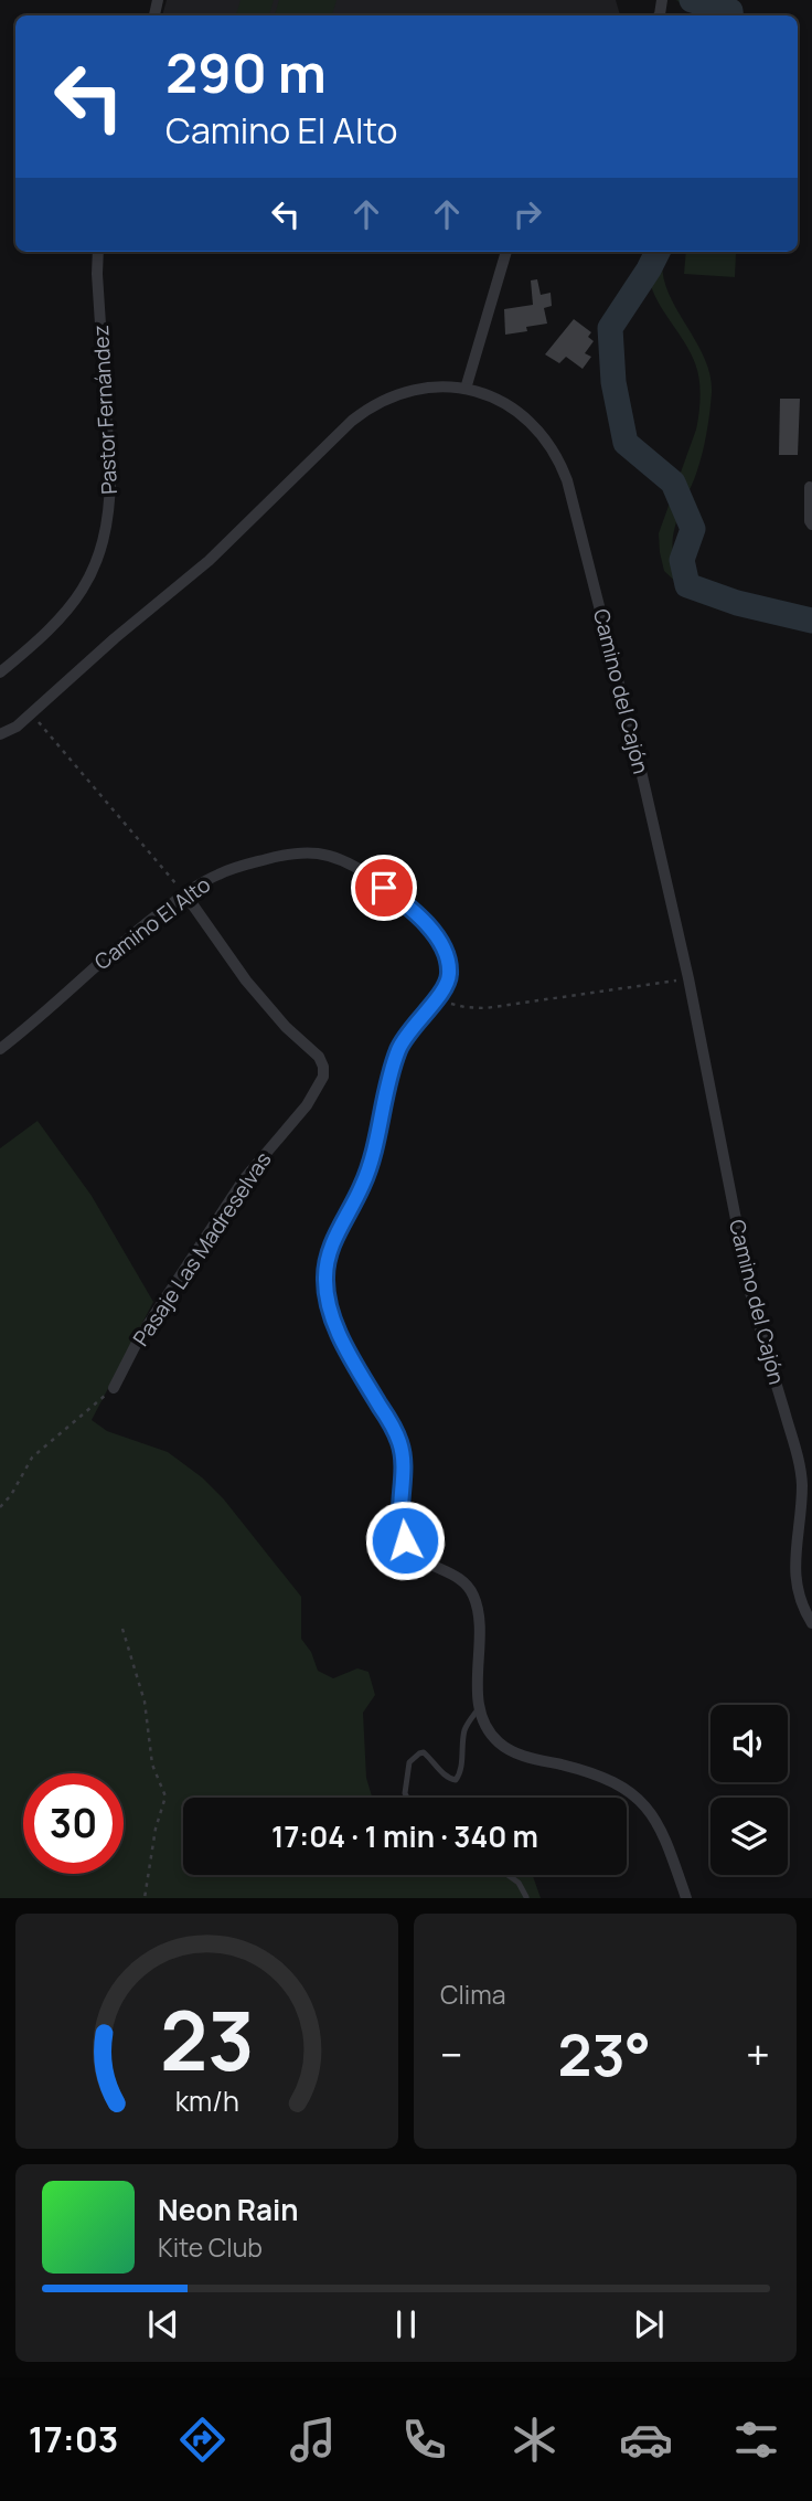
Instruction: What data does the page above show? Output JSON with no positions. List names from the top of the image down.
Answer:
{
  "streets": {
    "street": [
      "Pastor Fernández",
      "Camino del Cajón",
      "Camino El Alto",
      "Pasaje Las Madreselvas"
    ]
  },
  "crossings": [
    ["Camino El Alto", "Pasaje Las Madreselvas"]
  ],
  "page": {
    "turn": ["290 m", "Camino El Alto"],
    "limit": "30",
    "trip": "17:04 · 1 min · 340 m",
    "tile": "Clima",
    "heat": ["−", "23°", "+"],
    "song": ["Neon Rain", "Kite Club"],
    "tabs": "17:03",
    "gauge": ["23", "km/h"]
  }
}
